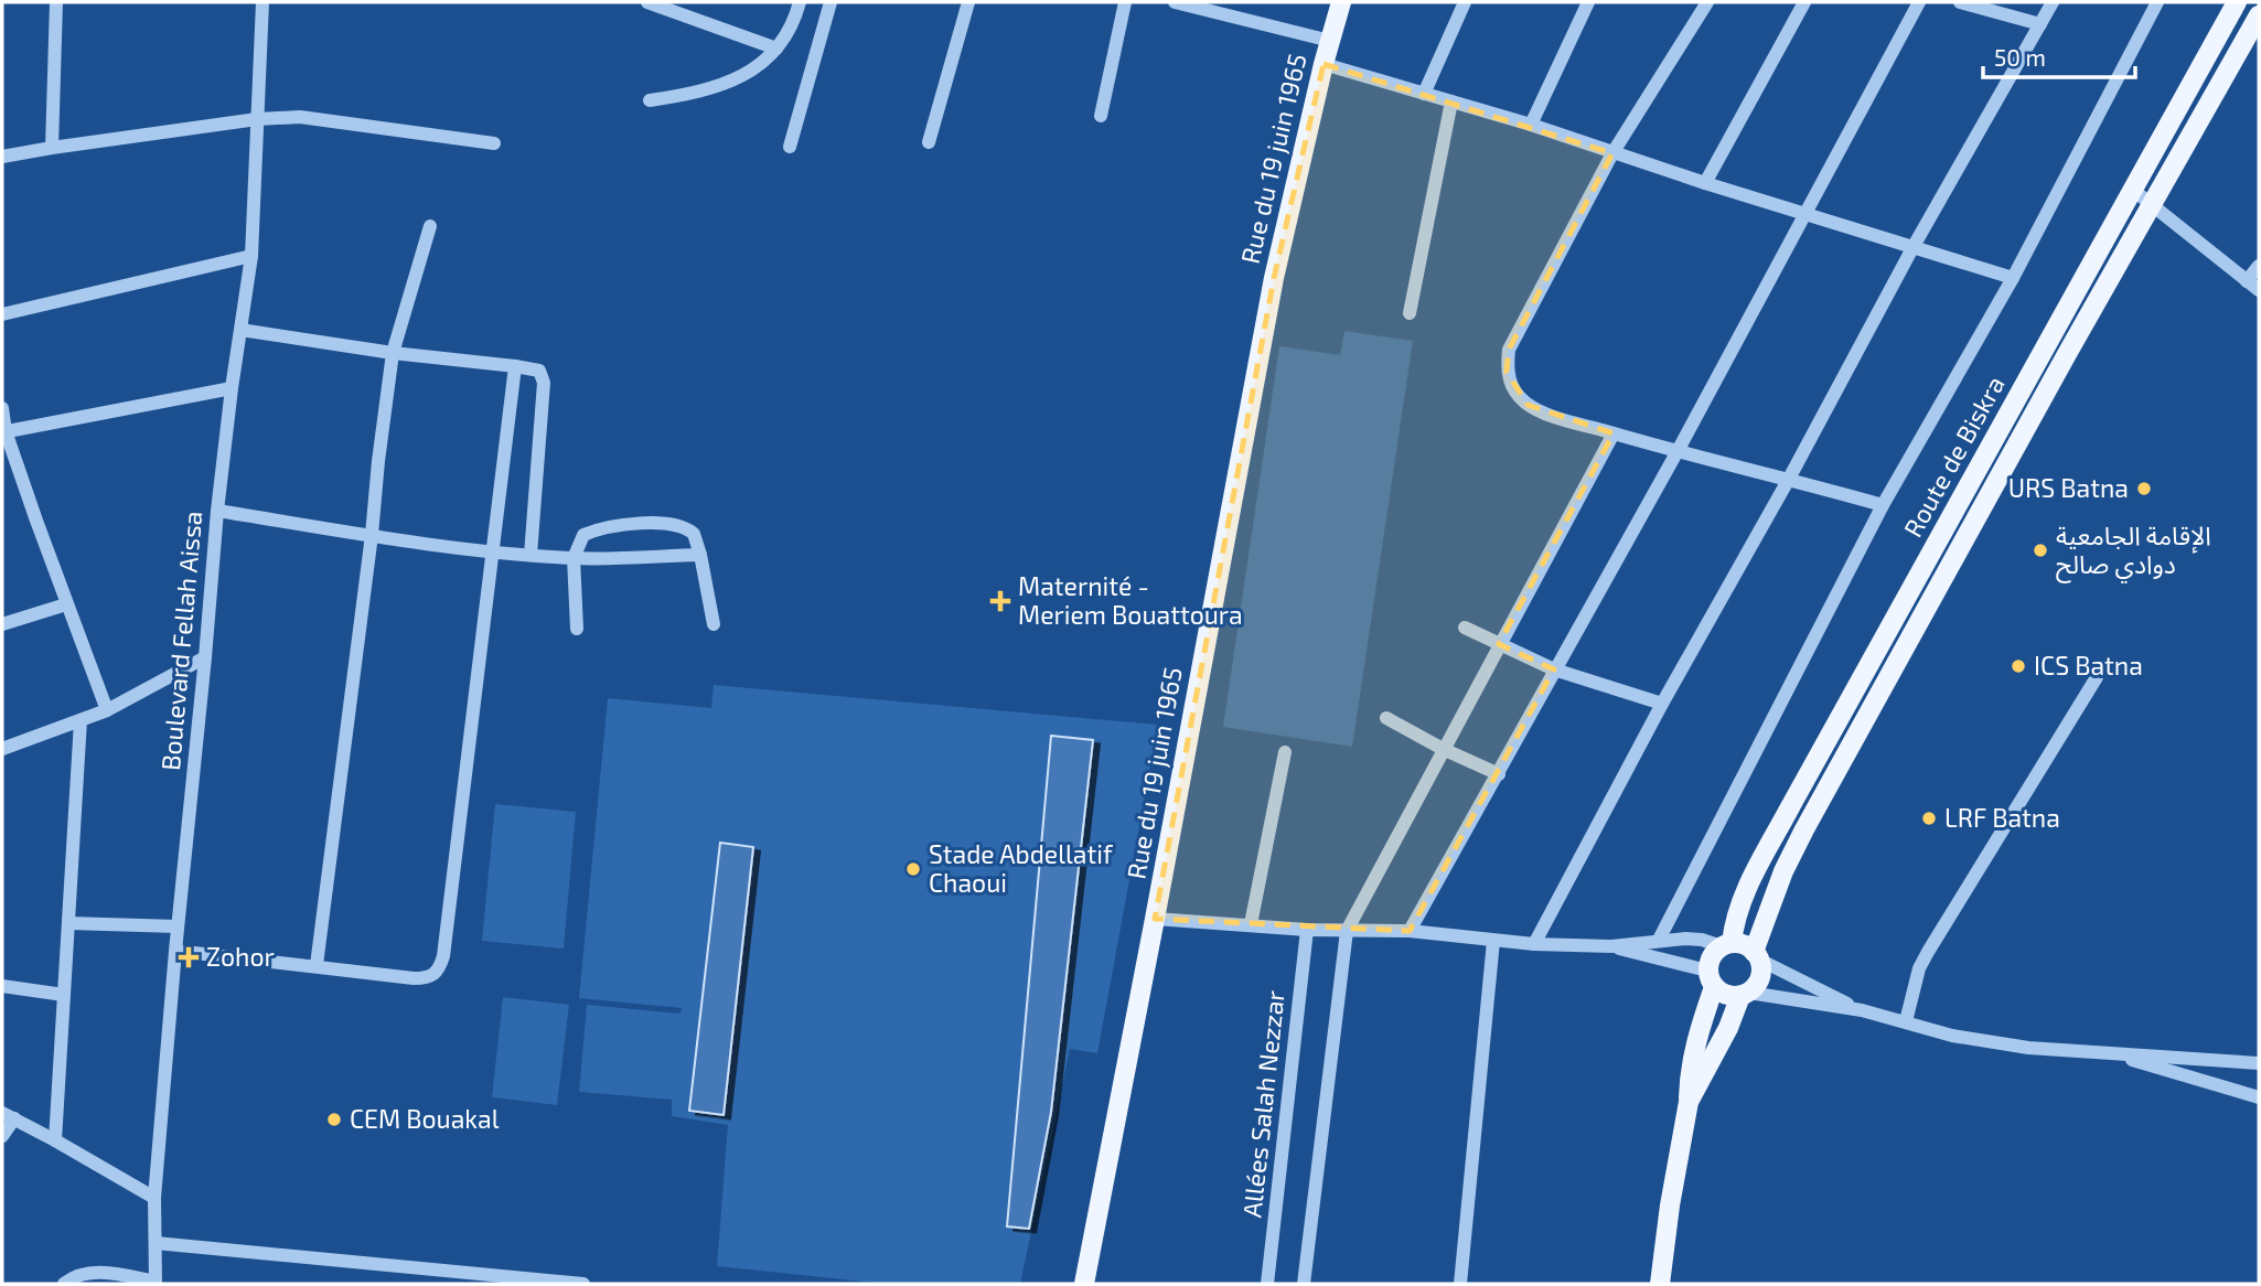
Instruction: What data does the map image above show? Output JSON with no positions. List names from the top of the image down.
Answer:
{
  "streets": {
    "main road": ["Rue du 19 juin 1965", "Route de Biskra"],
    "street": ["Boulevard Fellah Aissa", "Allées Salah Nezzar"]
  },
  "places": {
    "other": [
      "URS Batna",
      "الإقامة الجامعية دوادي صالح",
      "ICS Batna",
      "LRF Batna",
      "Stade Abdellatif Chaoui",
      "CEM Bouakal"
    ],
    "health": ["Maternité - Meriem Bouattoura", "Zohor"]
  },
  "scale_bar": "50 m"
}
